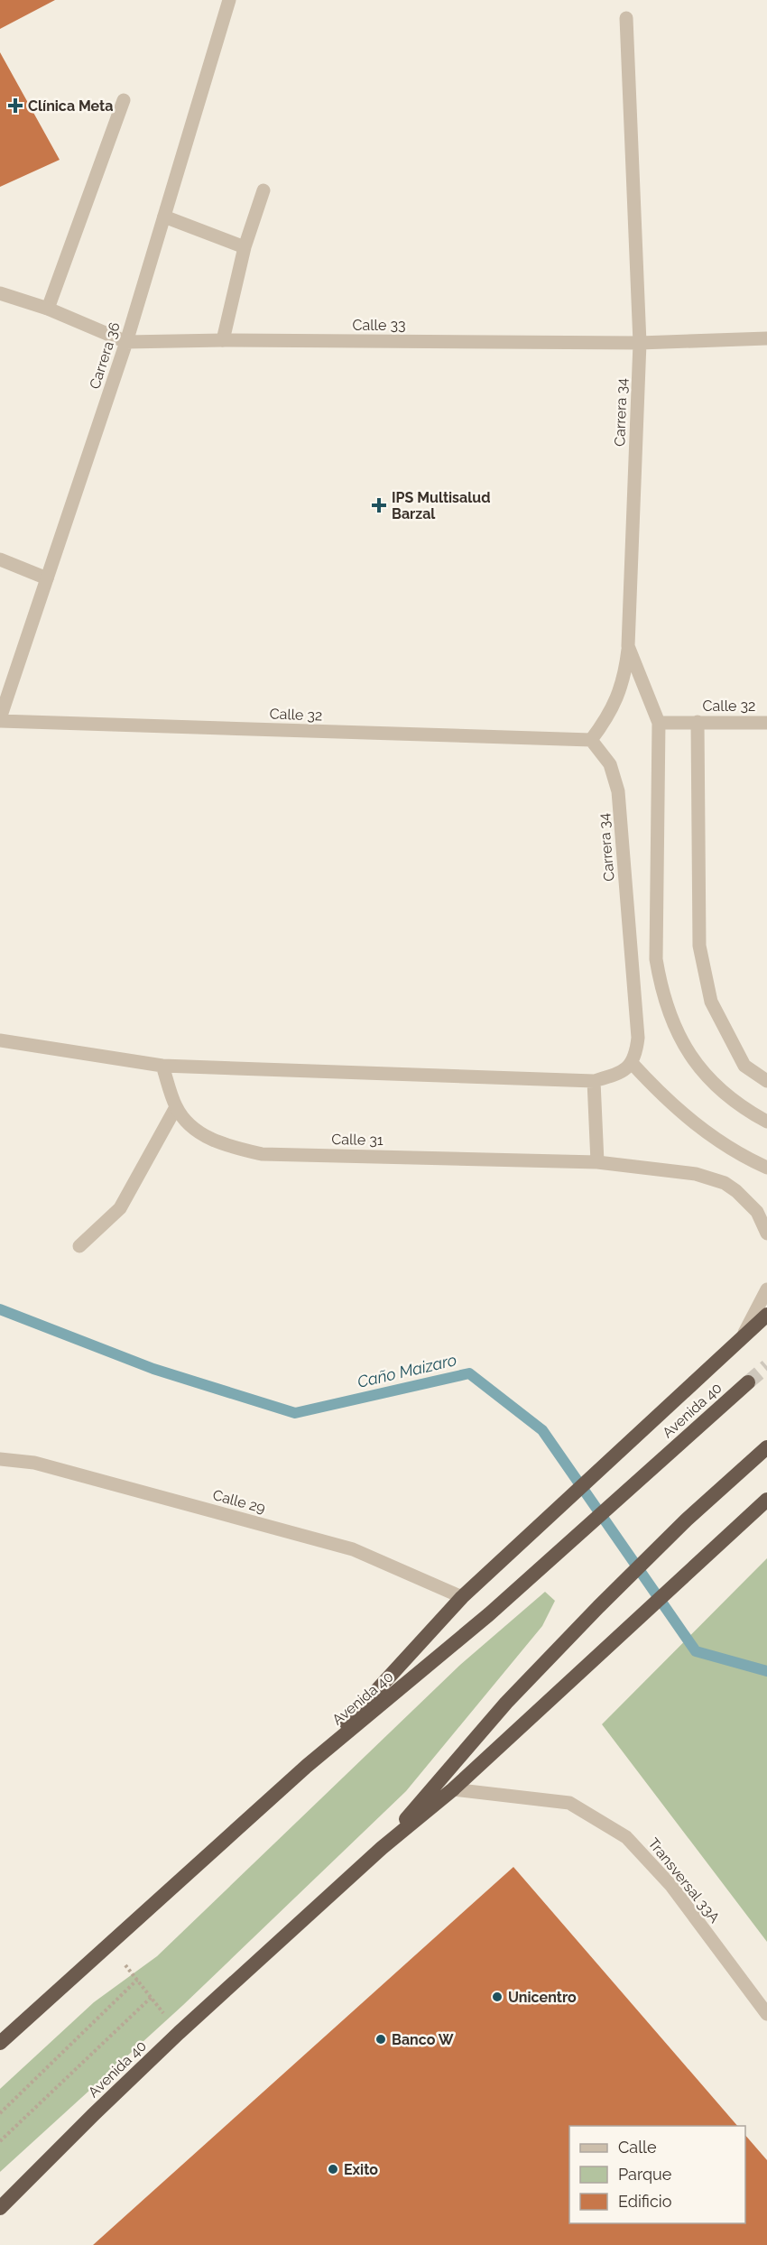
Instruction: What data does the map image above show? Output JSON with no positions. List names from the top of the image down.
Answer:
{
  "streets": {
    "highway": ["Avenida 40"],
    "street": [
      "Calle 33",
      "Carrera 36",
      "Carrera 34",
      "Calle 32",
      "Calle 31",
      "Calle 29",
      "Transversal 33A"
    ]
  },
  "crossings": [
    ["Calle 33", "Carrera 36"],
    ["Calle 33", "Carrera 34"],
    ["Carrera 36", "Calle 32"],
    ["Carrera 34", "Calle 32"],
    ["Avenida 40", "Transversal 33A"]
  ],
  "water": ["Caño Maizaro"],
  "places": {
    "health": ["Clínica Meta", "IPS Multisalud Barzal"],
    "other": ["Unicentro", "Banco W", "Exito"]
  },
  "legend": ["Calle", "Parque", "Edificio"]
}
